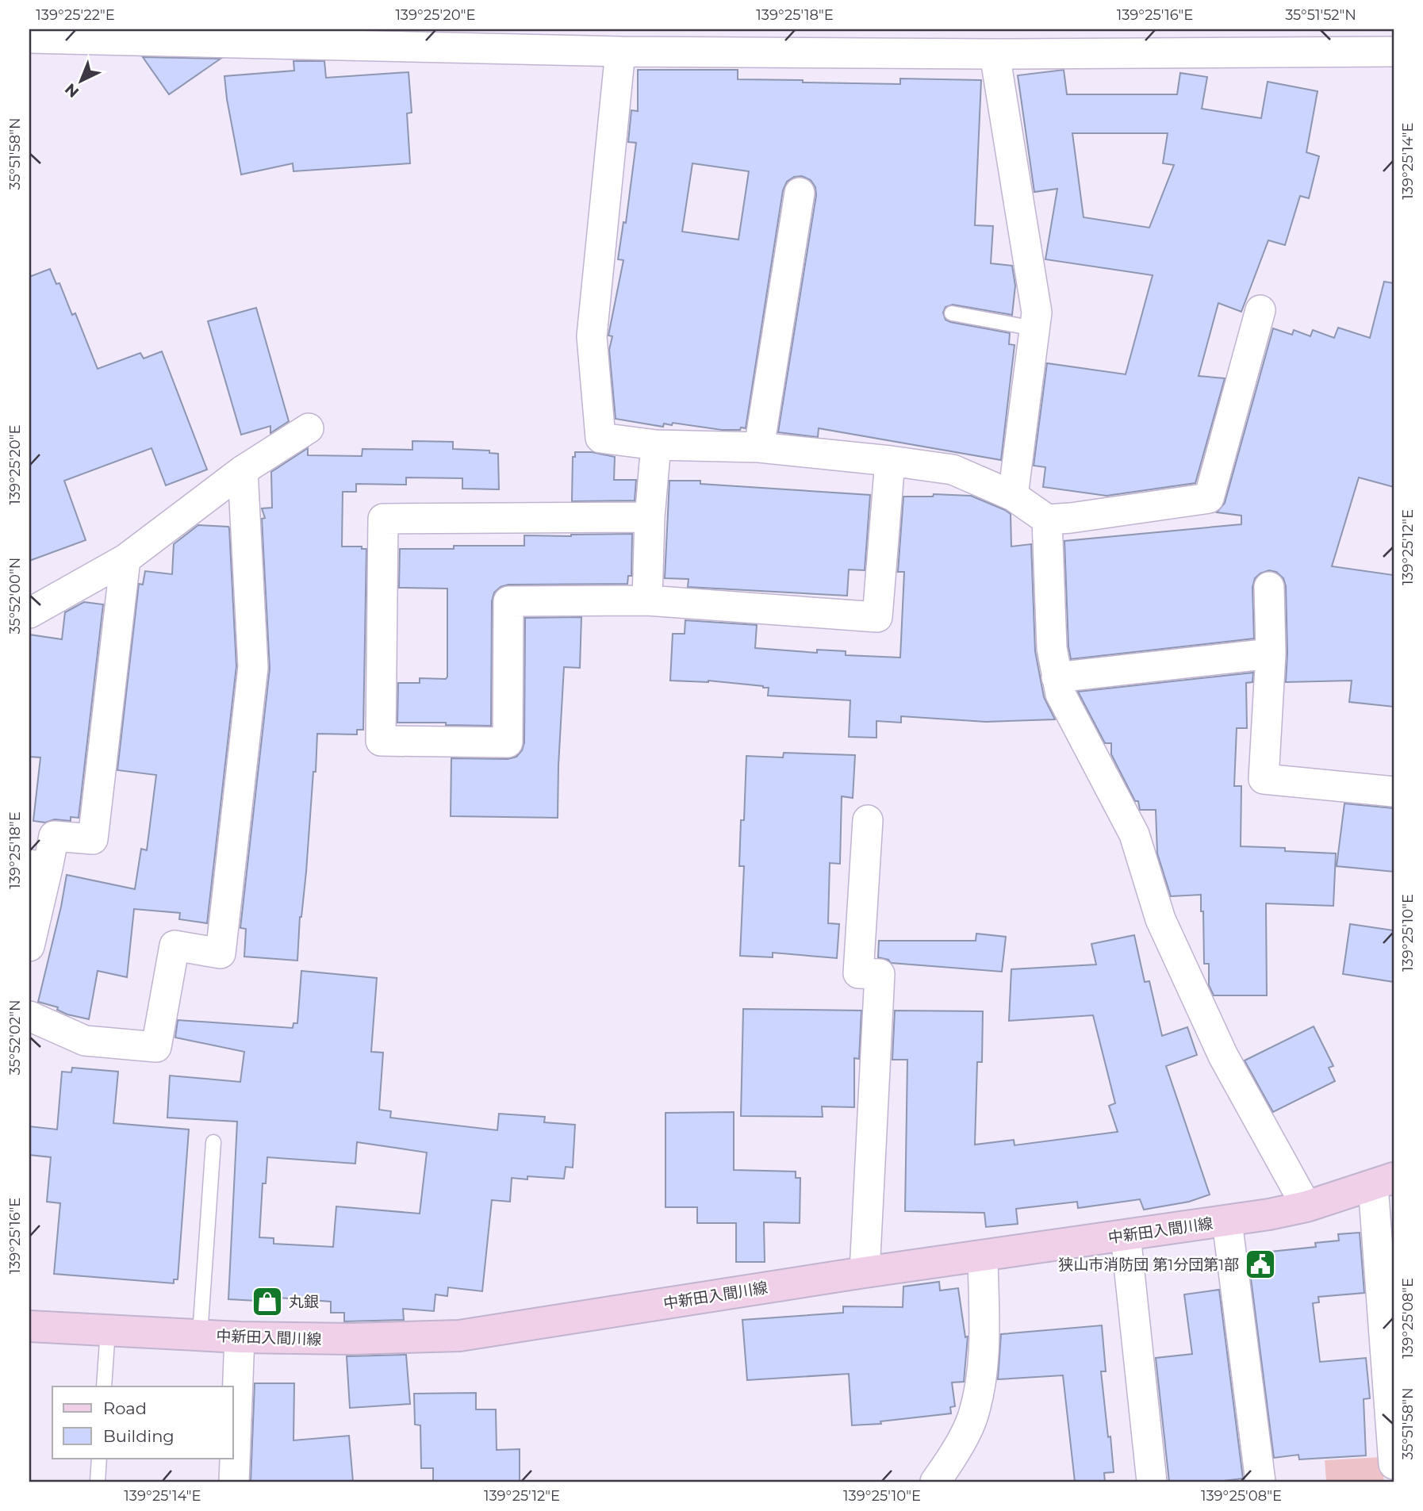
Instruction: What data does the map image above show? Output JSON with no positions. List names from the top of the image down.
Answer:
{
  "streets": {
    "main road": ["中新田入間川線"]
  },
  "places": {
    "public building": ["狭山市消防団 第1分団第1部"],
    "shop": ["丸銀"]
  },
  "legend": ["Road", "Building"],
  "north": "bottom left",
  "coordinates": [
    "139°25'22\"E",
    "139°25'20\"E",
    "139°25'18\"E",
    "139°25'16\"E",
    "35°51'52\"N",
    "35°51'58\"N",
    "139°25'14\"E",
    "139°25'12\"E",
    "35°52'00\"N",
    "139°25'10\"E",
    "35°52'02\"N",
    "139°25'08\"E"
  ]
}
